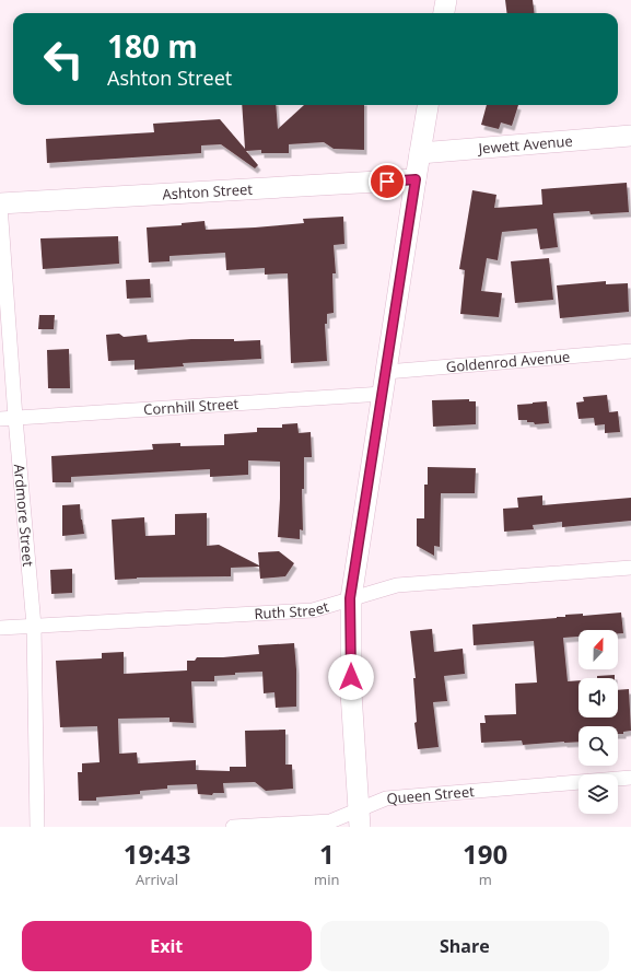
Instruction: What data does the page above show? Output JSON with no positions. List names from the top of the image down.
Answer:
{
  "streets": {
    "main road": ["Jewett Avenue", "Ashton Street"],
    "street": [
      "Goldenrod Avenue",
      "Cornhill Street",
      "Ardmore Street",
      "Ruth Street",
      "Queen Street"
    ]
  },
  "crossings": [
    ["Ashton Street", "Ardmore Street"],
    ["Cornhill Street", "Ardmore Street"],
    ["Ardmore Street", "Ruth Street"]
  ],
  "north": "top",
  "page": {
    "turn": ["180 m", "Ashton Street"],
    "eta": [
      "19:43",
      "Arrival",
      "1",
      "min",
      "190",
      "m"
    ],
    "buttons": ["Exit", "Share"]
  }
}
